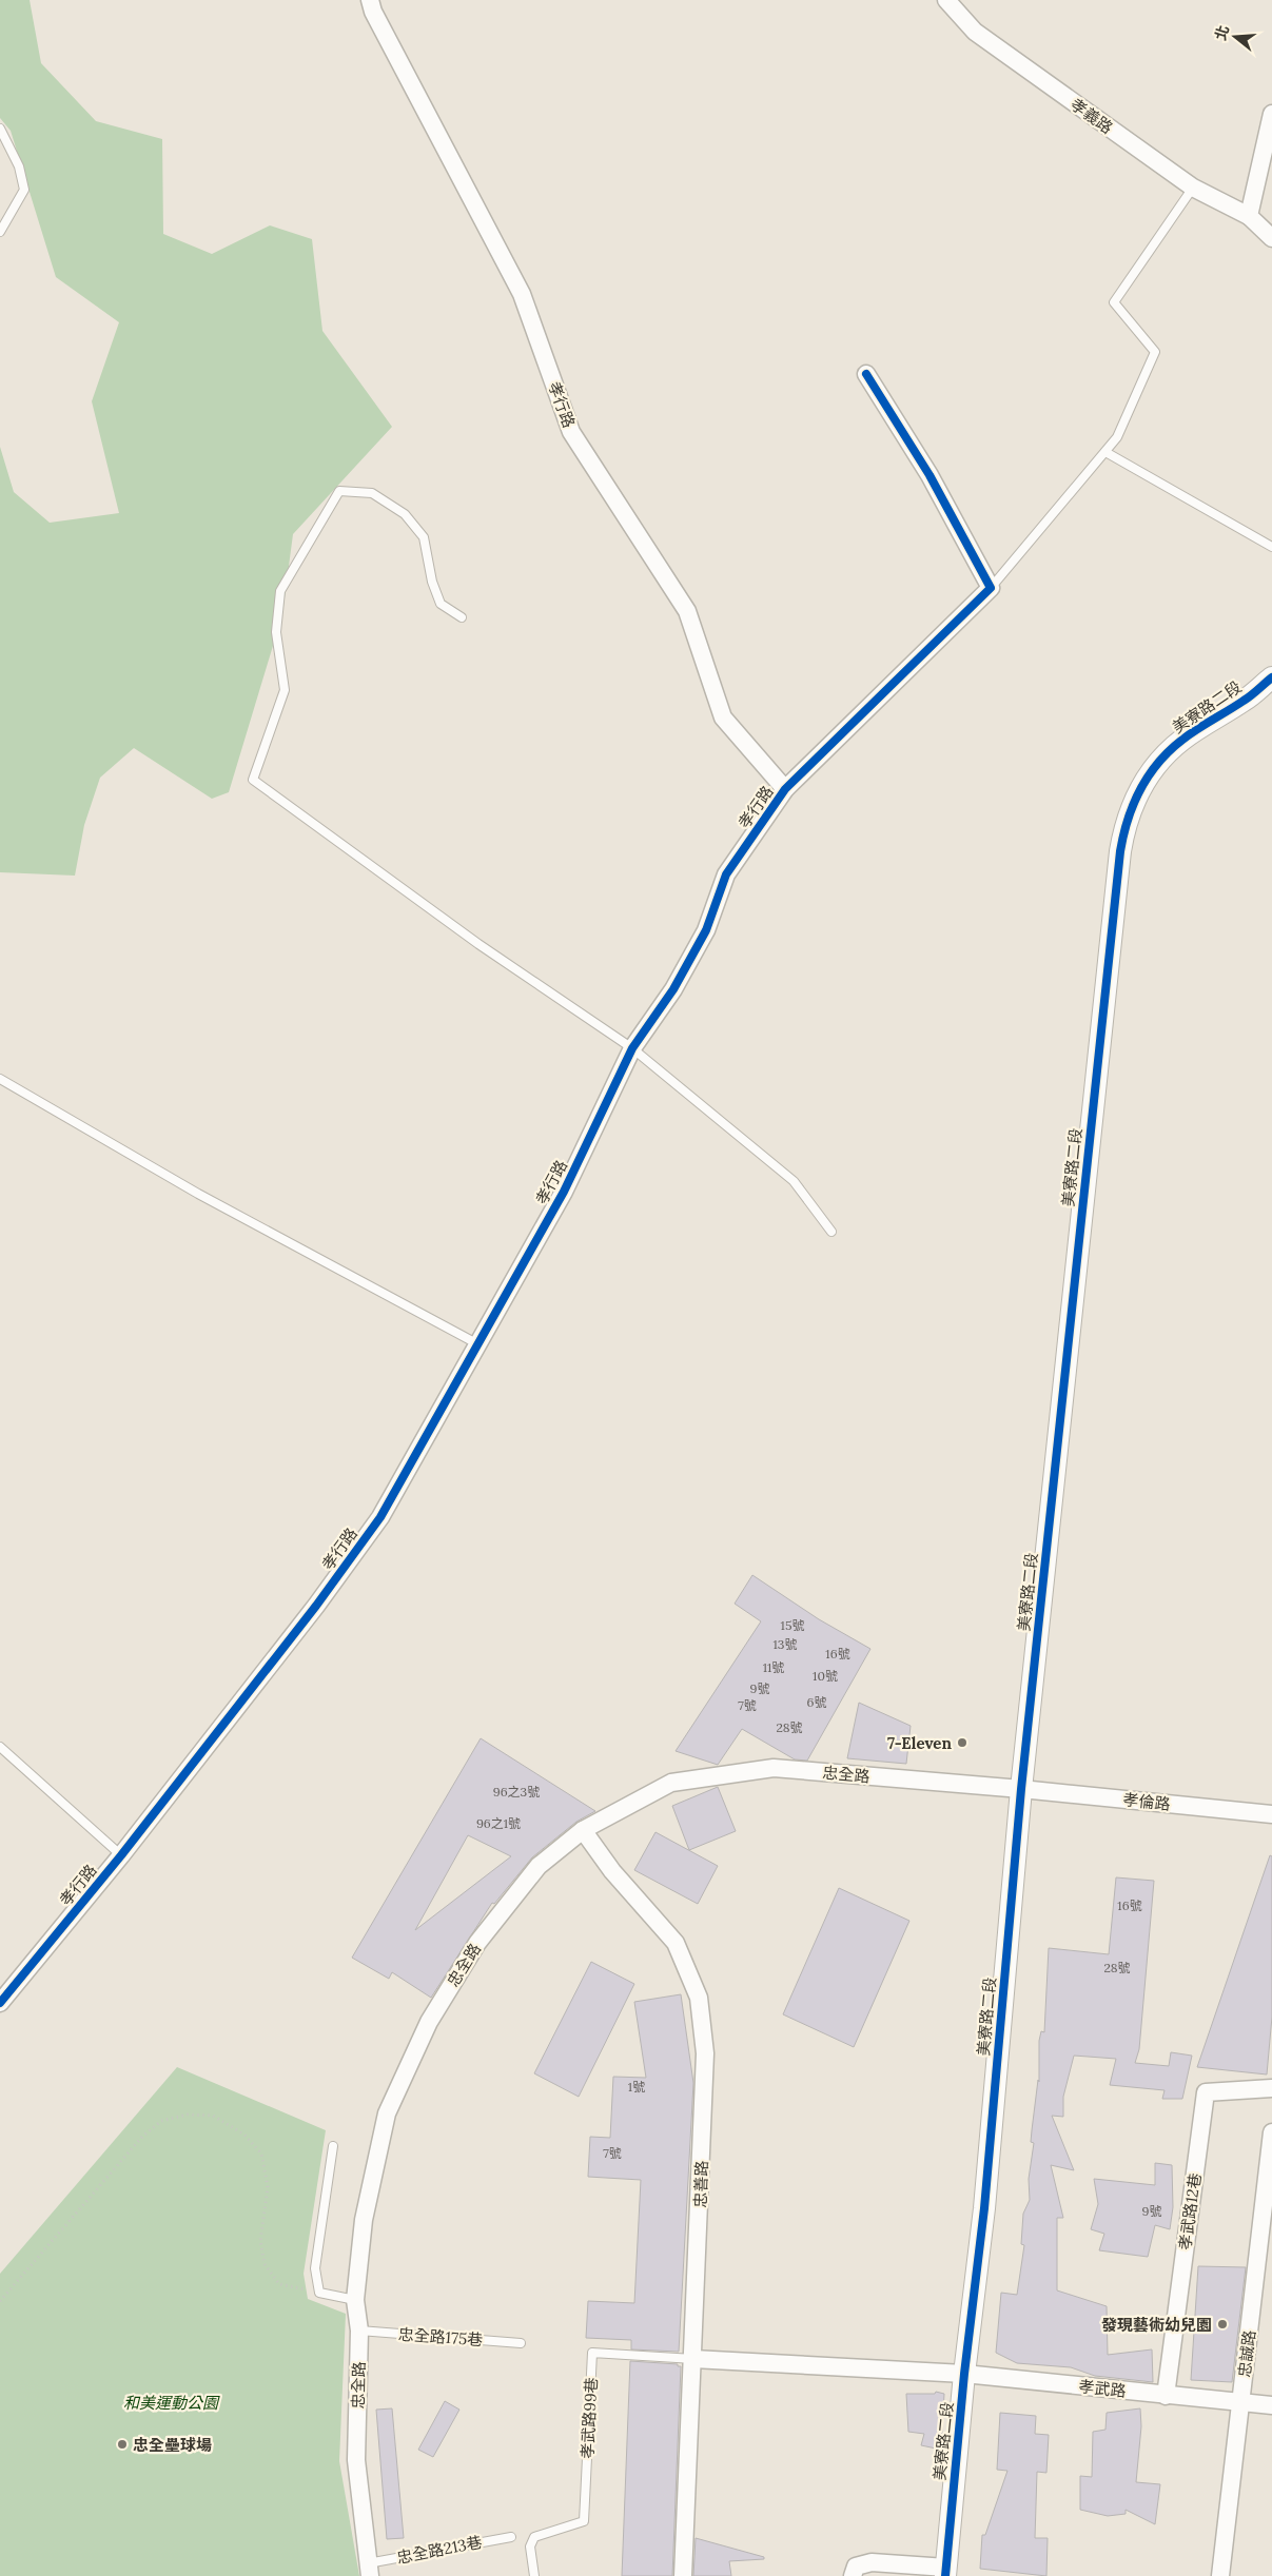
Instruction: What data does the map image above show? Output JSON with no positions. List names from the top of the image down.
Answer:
{
  "streets": {
    "street": [
      "孝義路",
      "孝行路",
      "美寮路二段",
      "忠全路",
      "孝倫路",
      "忠善路",
      "孝武路12巷",
      "忠誠路",
      "孝武路"
    ],
    "lane": ["忠全路175巷", "孝武路99巷", "忠全路213巷"]
  },
  "crossings": [
    ["美寮路二段", "忠全路"],
    ["美寮路二段", "孝倫路"],
    ["美寮路二段", "孝武路"],
    ["忠全路", "孝倫路"],
    ["忠全路", "忠善路"],
    ["忠全路", "忠全路175巷"],
    ["忠全路", "忠全路213巷"],
    ["忠善路", "孝武路"],
    ["忠善路", "孝武路99巷"],
    ["孝武路12巷", "孝武路"],
    ["忠誠路", "孝武路"],
    ["孝武路", "孝武路99巷"]
  ],
  "parks": ["和美運動公園"],
  "places": ["7-Eleven", "發現藝術幼兒園", "忠全壘球場"],
  "house_numbers": [
    "15號",
    "13號",
    "16號",
    "11號",
    "10號",
    "9號",
    "6號",
    "7號",
    "28號",
    "96之3號",
    "96之1號",
    "16號",
    "28號",
    "1號",
    "7號",
    "9號"
  ],
  "north": "left"
}
